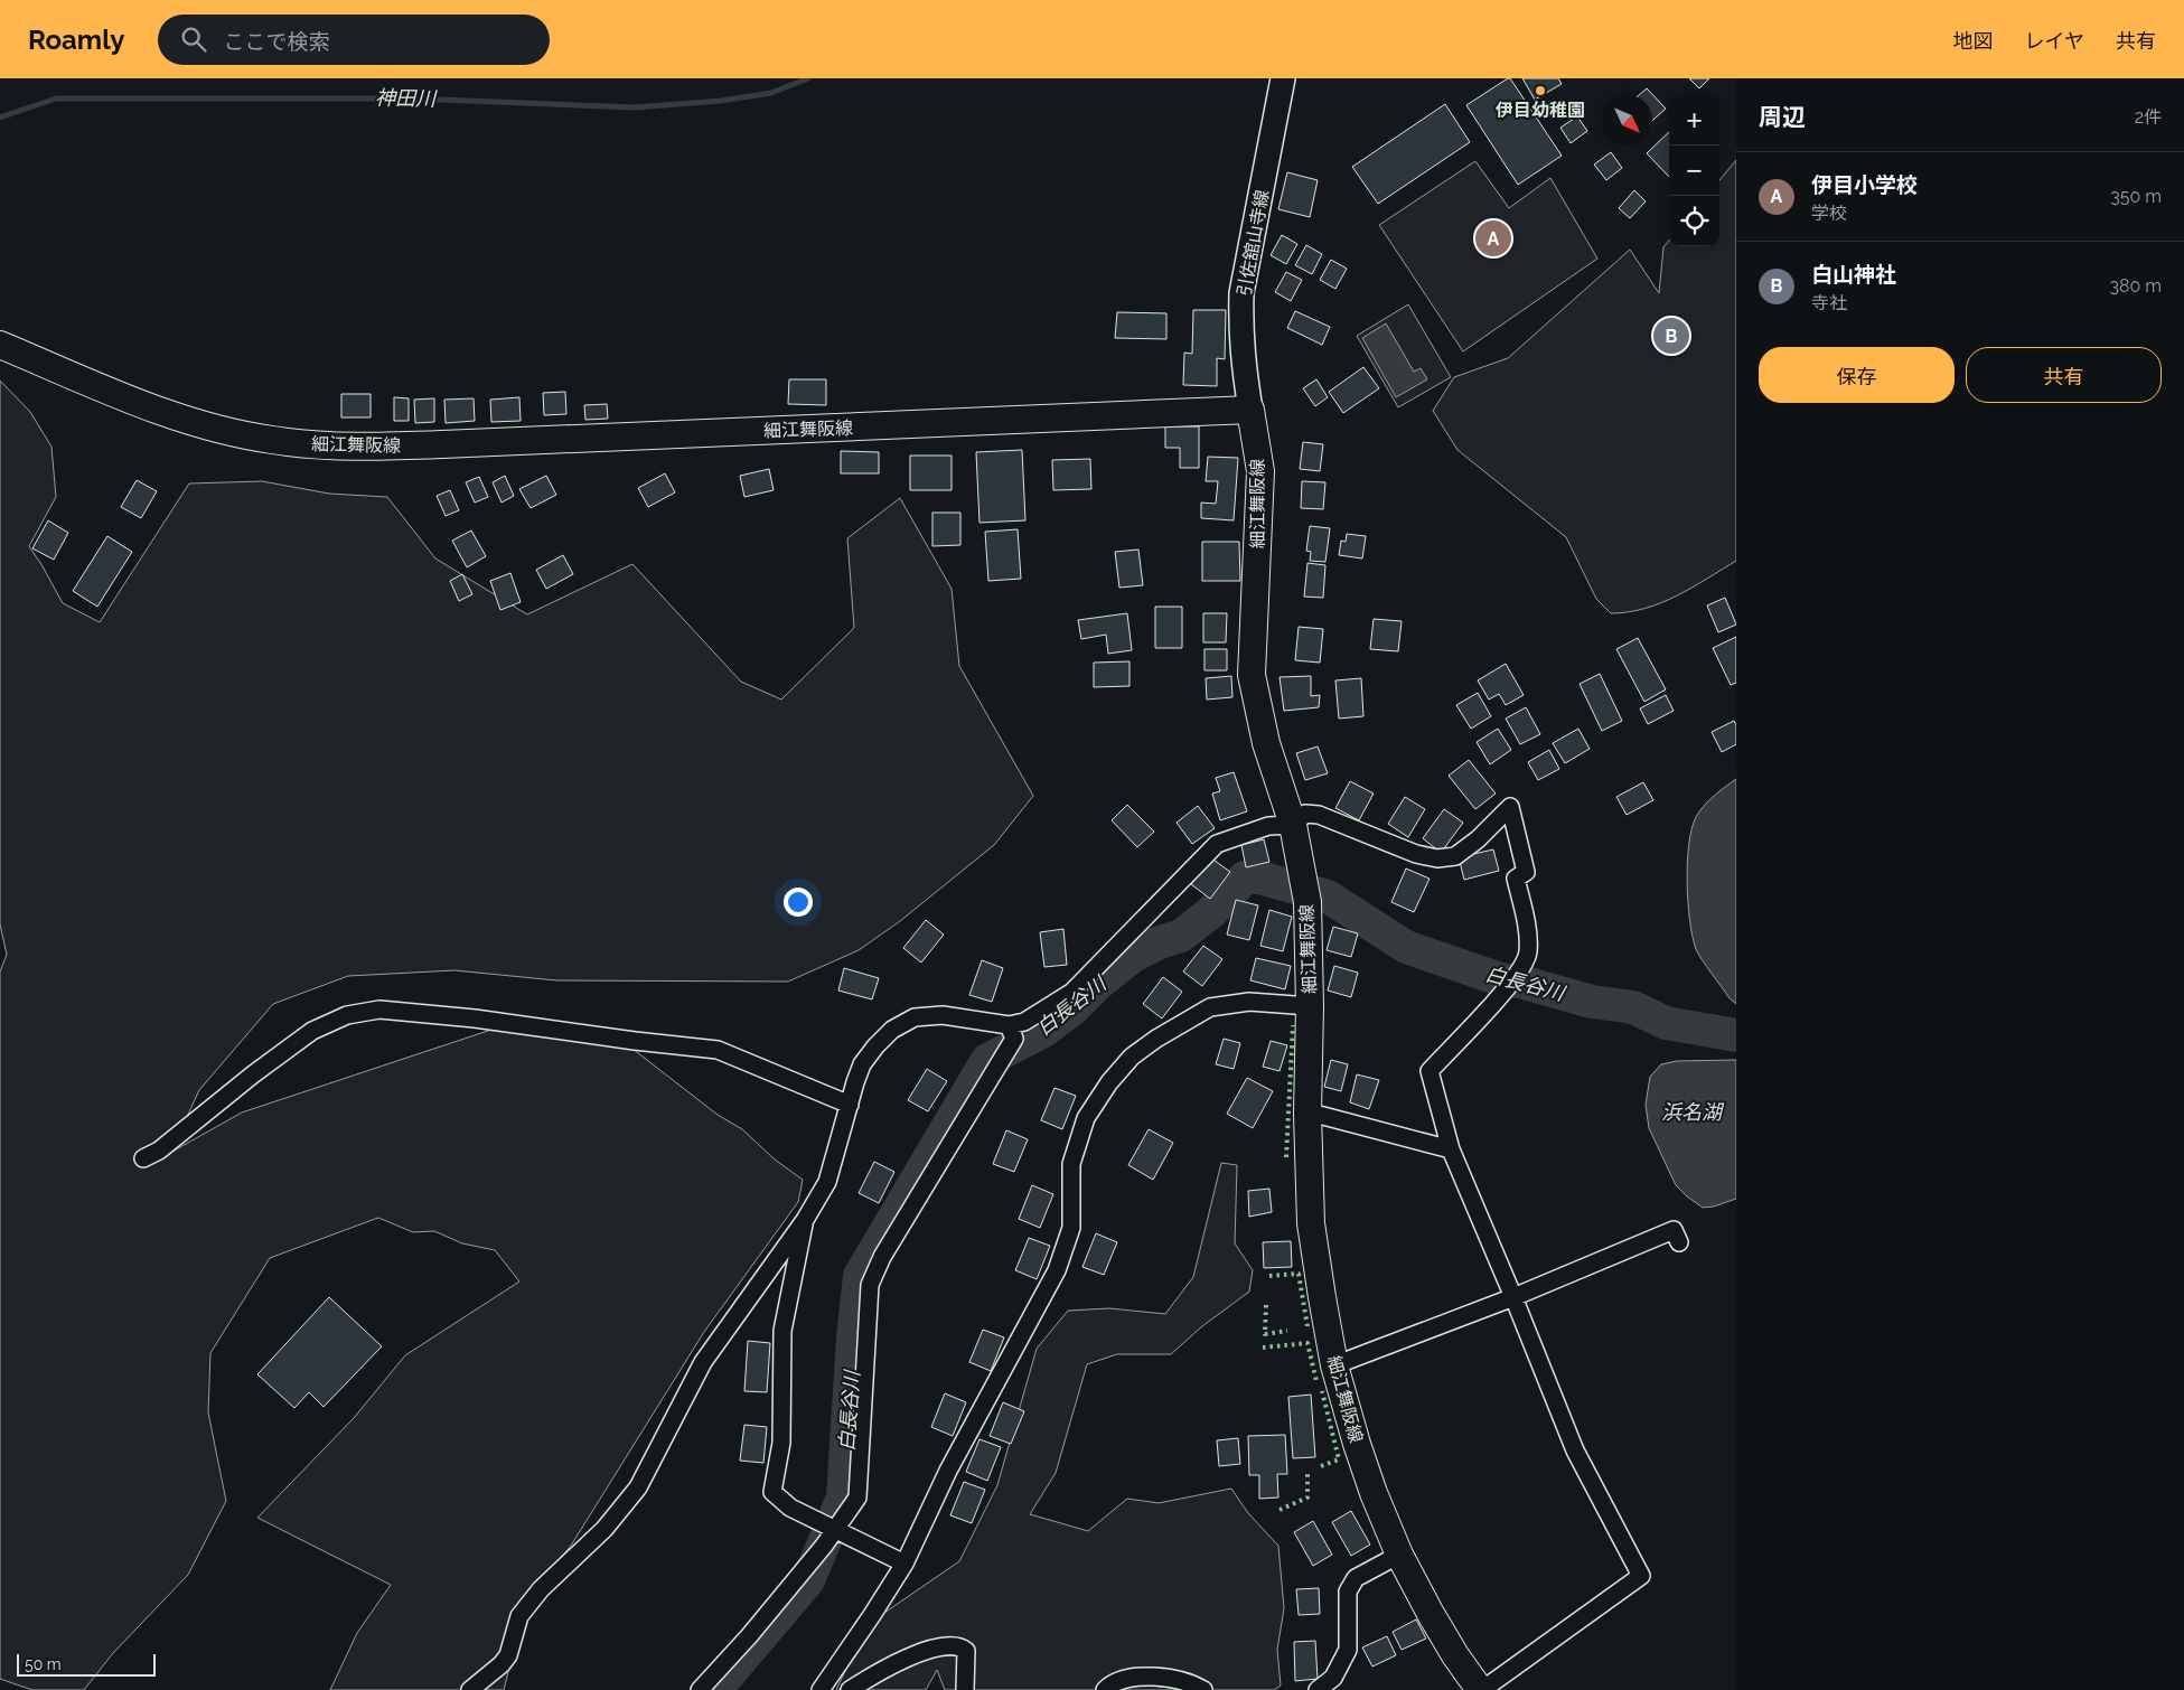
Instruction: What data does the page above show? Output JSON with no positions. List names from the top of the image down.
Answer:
{
  "streets": {
    "main road": ["引佐舘山寺線", "細江舞阪線"]
  },
  "crossings": [
    ["引佐舘山寺線", "細江舞阪線"]
  ],
  "water": ["神田川", "白長谷川", "浜名湖"],
  "places": ["伊目幼稚園"],
  "scale_bar": "50 m",
  "north": "bottom right",
  "page": {
    "header": "Roamly",
    "search": "ここで検索",
    "nav": ["地図", "レイヤ", "共有"],
    "heading": ["周辺", "2件"],
    "map_buttons": ["+", "−"],
    "list": [
      {
        "mark": "A",
        "name": "伊目小学校",
        "note": "学校",
        "value": "350 m"
      },
      {
        "mark": "B",
        "name": "白山神社",
        "note": "寺社",
        "value": "380 m"
      }
    ],
    "pins": ["A", "B"],
    "buttons": ["保存", "共有"],
    "scale": "50 m"
  }
}
